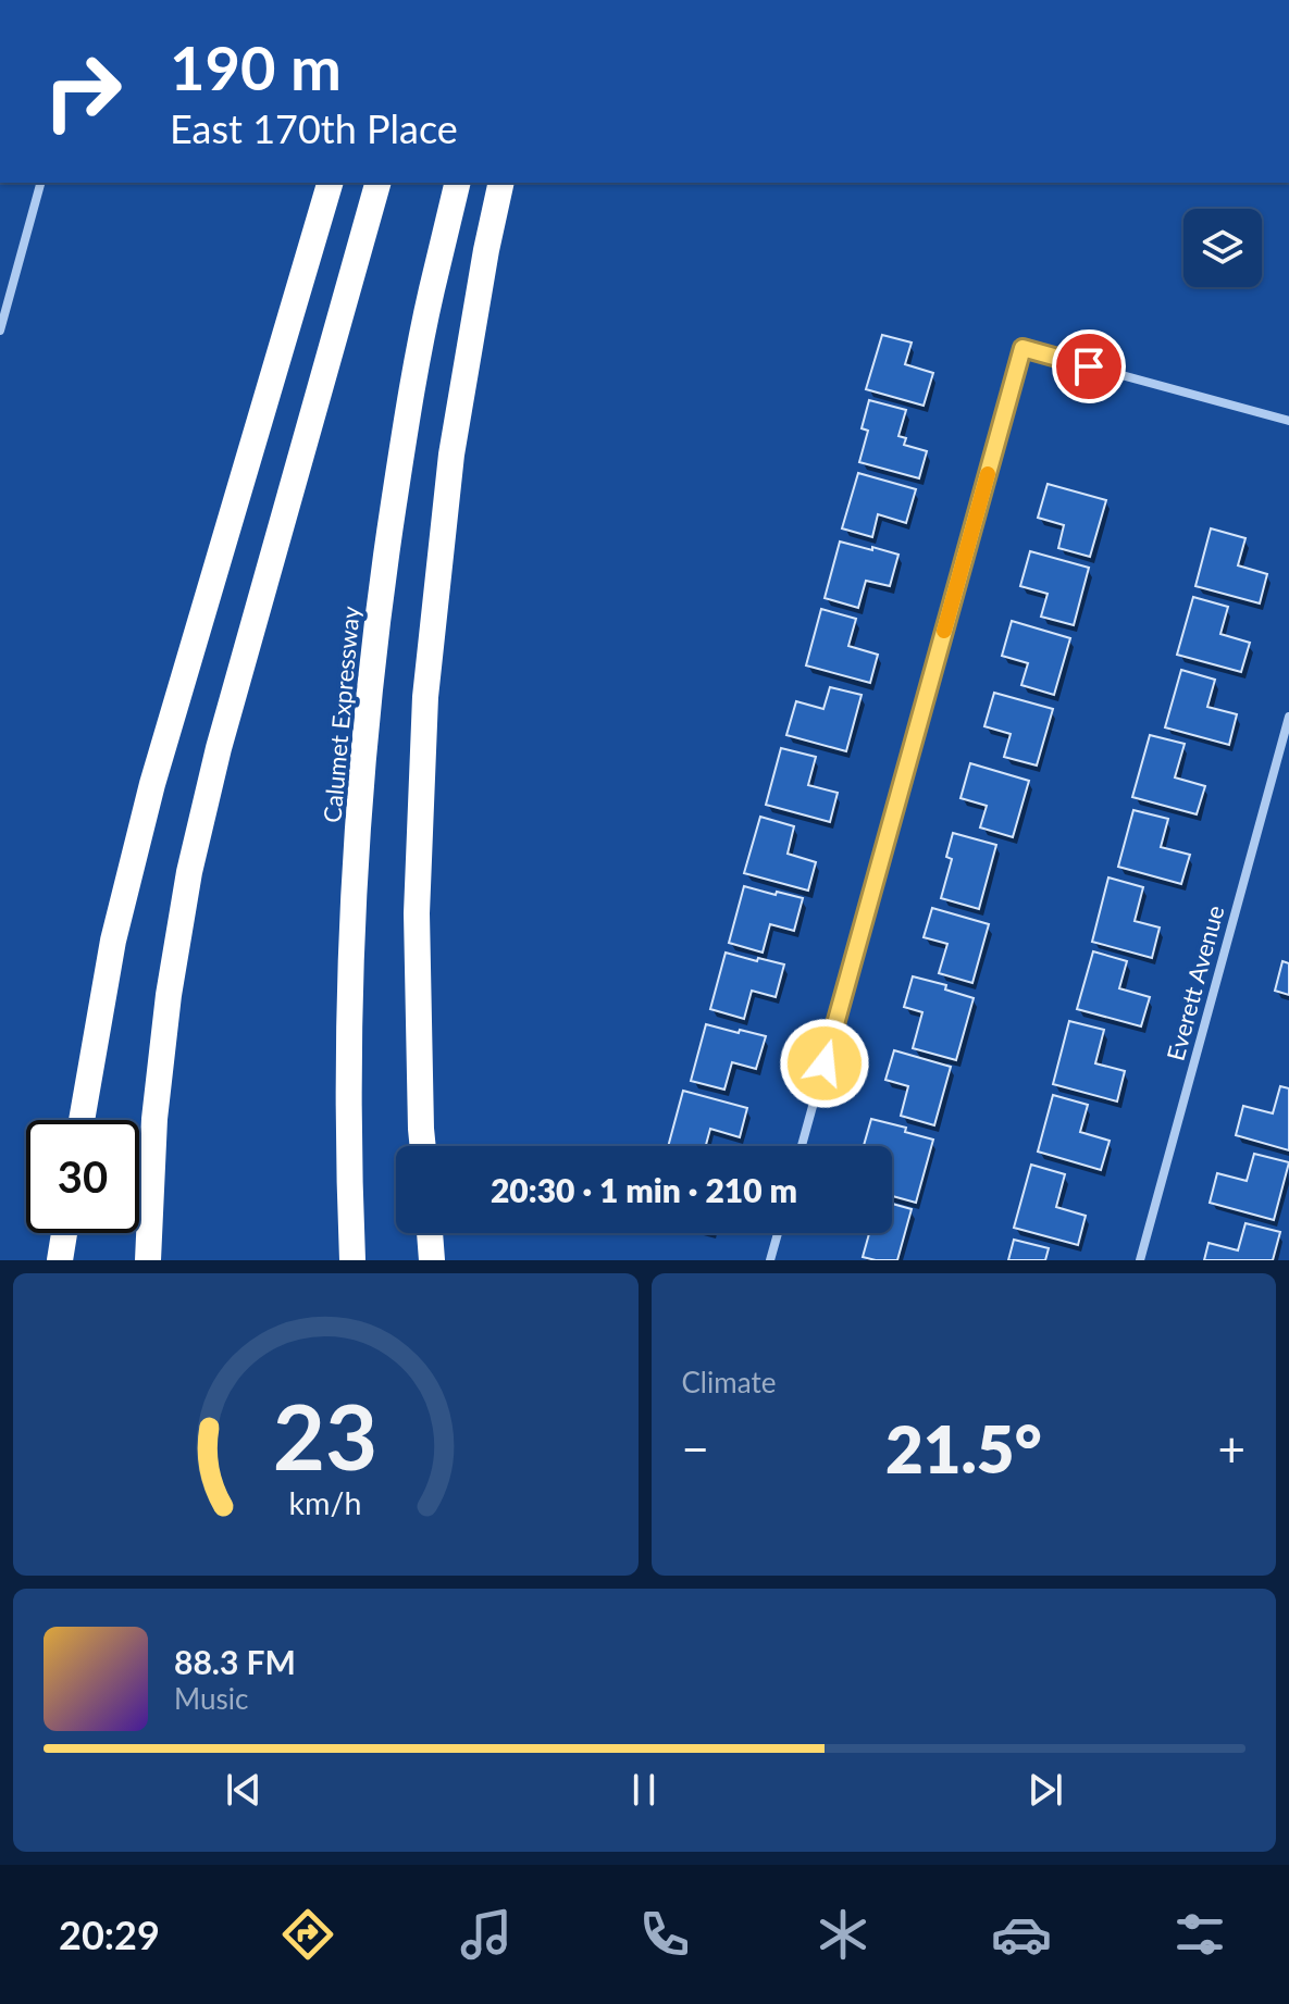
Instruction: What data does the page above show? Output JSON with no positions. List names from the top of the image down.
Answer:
{
  "streets": {
    "highway": ["Calumet Expressway"],
    "street": ["Everett Avenue"]
  },
  "page": {
    "turn": ["190 m", "East 170th Place"],
    "limit": "30",
    "trip": "20:30 · 1 min · 210 m",
    "tile": "Climate",
    "heat": ["−", "21.5°", "+"],
    "song": ["88.3 FM", "Music"],
    "tabs": "20:29",
    "gauge": ["23", "km/h"]
  }
}
